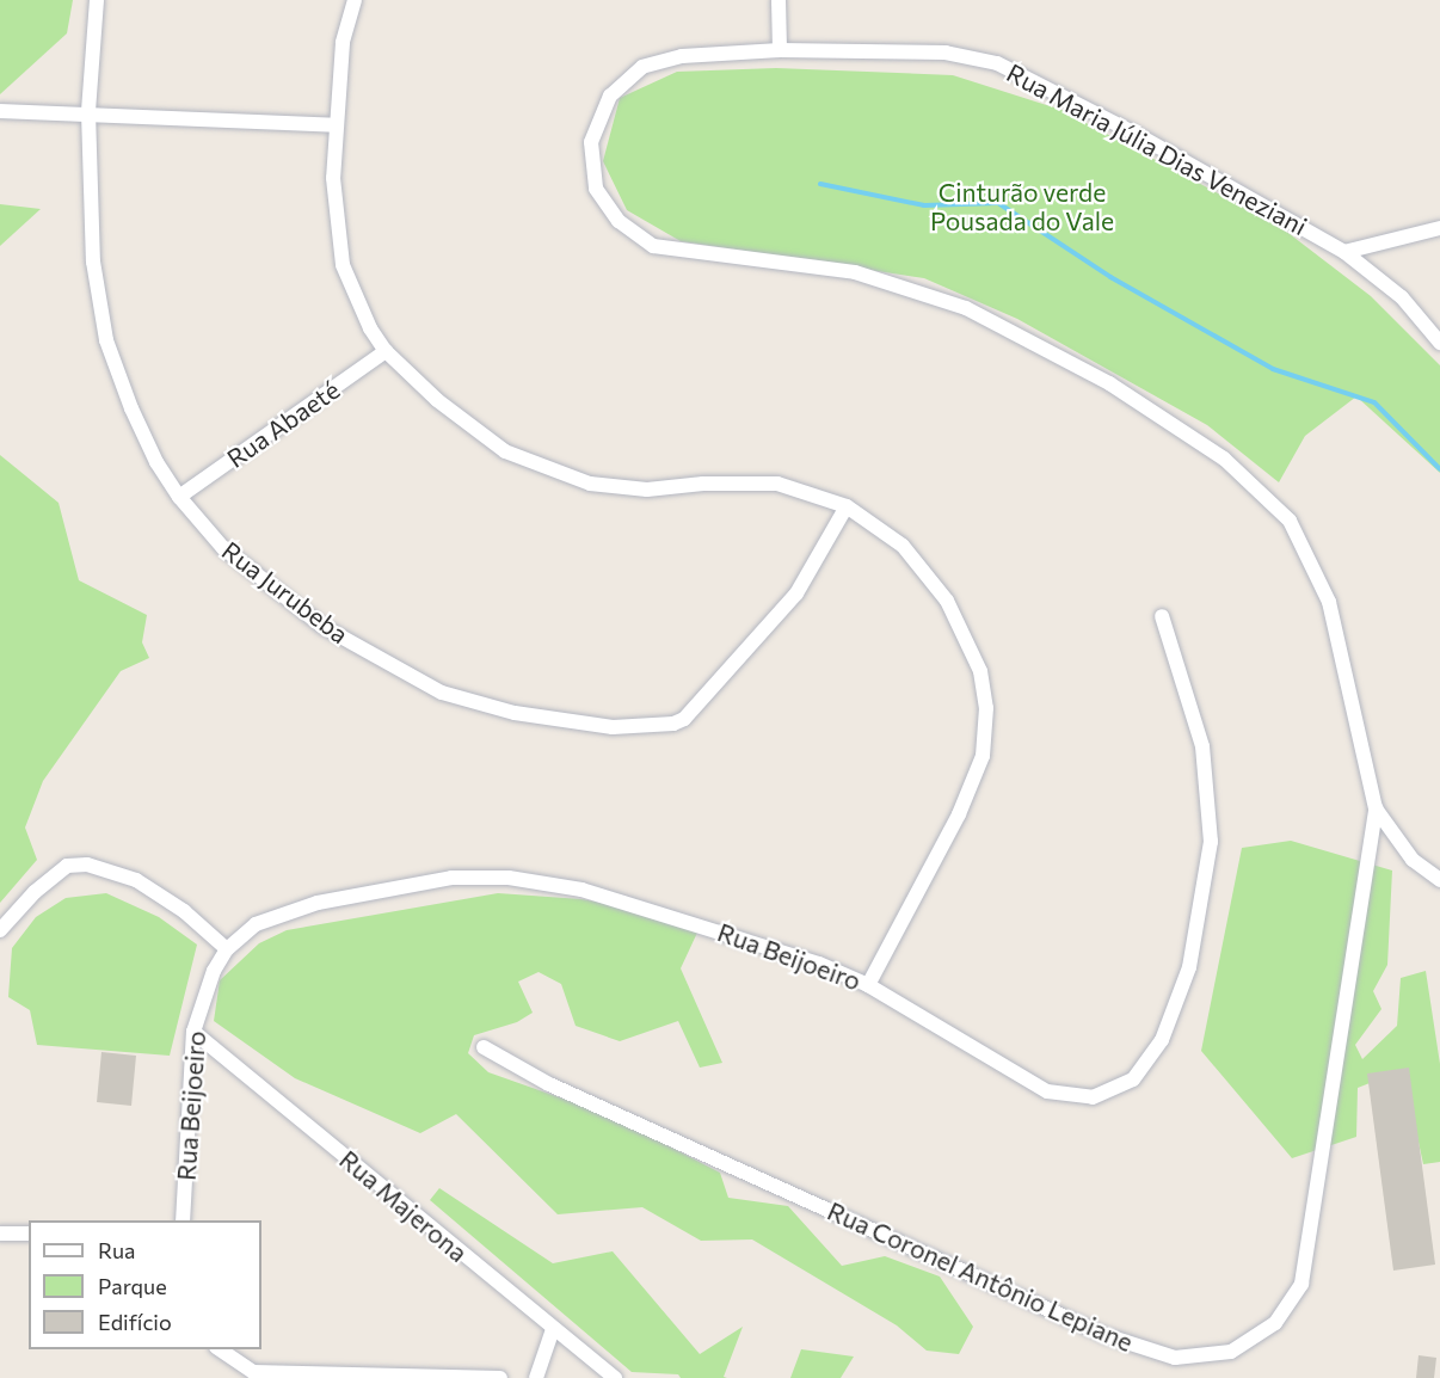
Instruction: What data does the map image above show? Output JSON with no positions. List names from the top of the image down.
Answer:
{
  "streets": {
    "street": [
      "Rua Maria Júlia Dias Veneziani",
      "Rua Abaeté",
      "Rua Jurubeba",
      "Rua Beijoeiro",
      "Rua Majerona",
      "Rua Coronel Antônio Lepiane"
    ]
  },
  "crossings": [
    ["Rua Maria Júlia Dias Veneziani", "Rua Coronel Antônio Lepiane"],
    ["Rua Abaeté", "Rua Jurubeba"],
    ["Rua Beijoeiro", "Rua Majerona"]
  ],
  "parks": ["Cinturão verde Pousada do Vale"],
  "legend": ["Rua", "Parque", "Edifício"]
}
